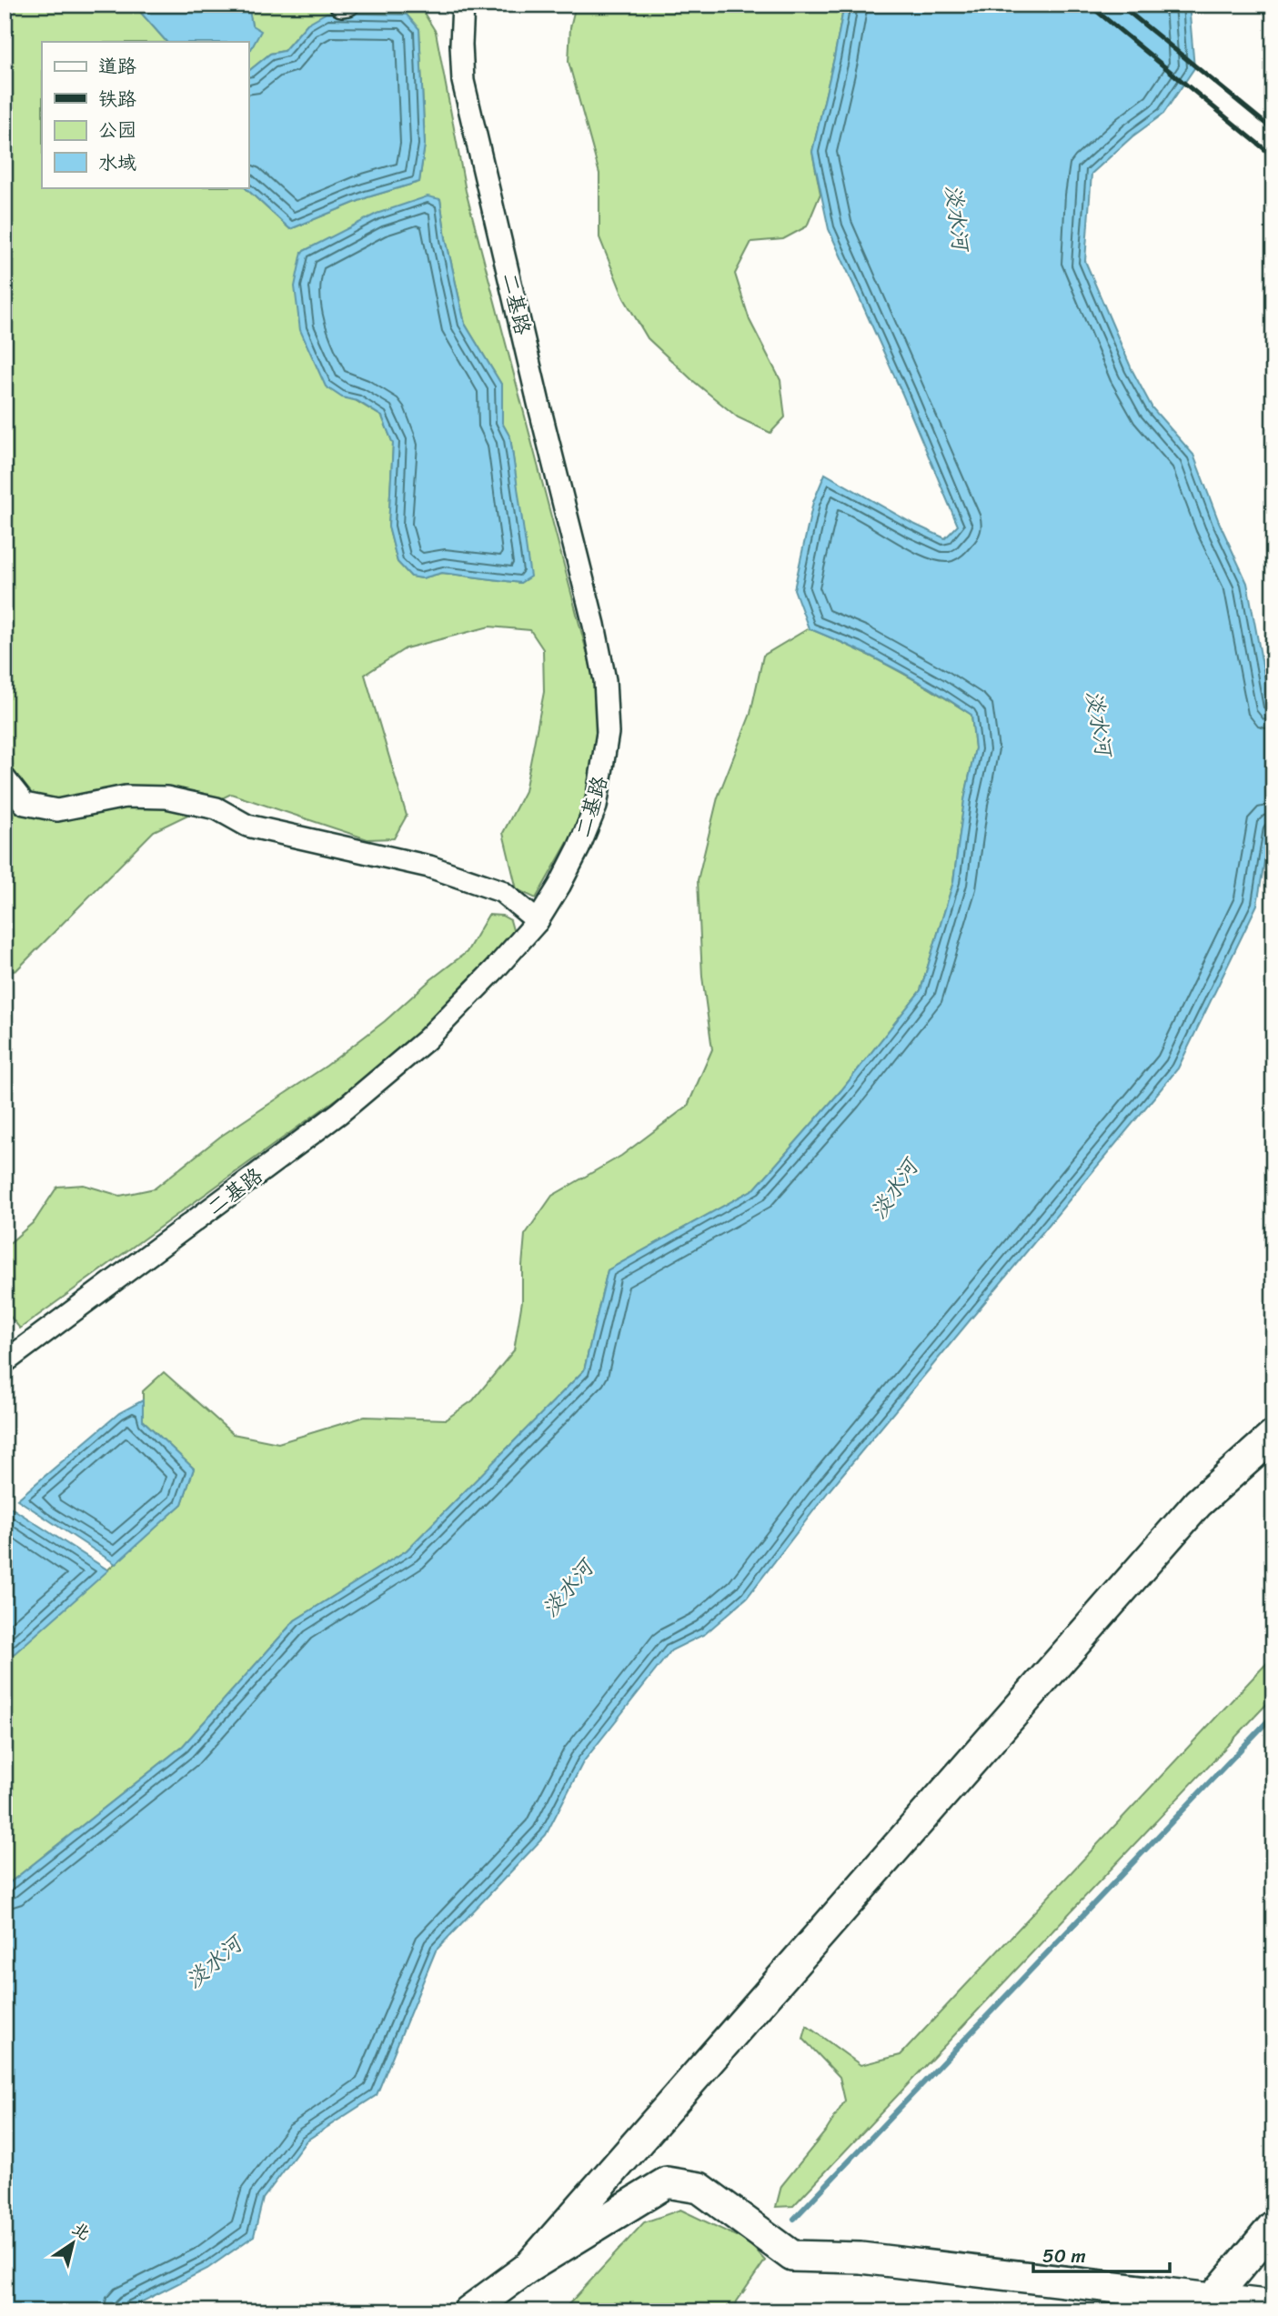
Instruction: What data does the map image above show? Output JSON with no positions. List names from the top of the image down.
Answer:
{
  "streets": {
    "street": ["二基路"]
  },
  "water": ["淡水河"],
  "legend": [
    "道路",
    "铁路",
    "公园",
    "水域"
  ],
  "scale_bar": "50 m",
  "north": "top right"
}
